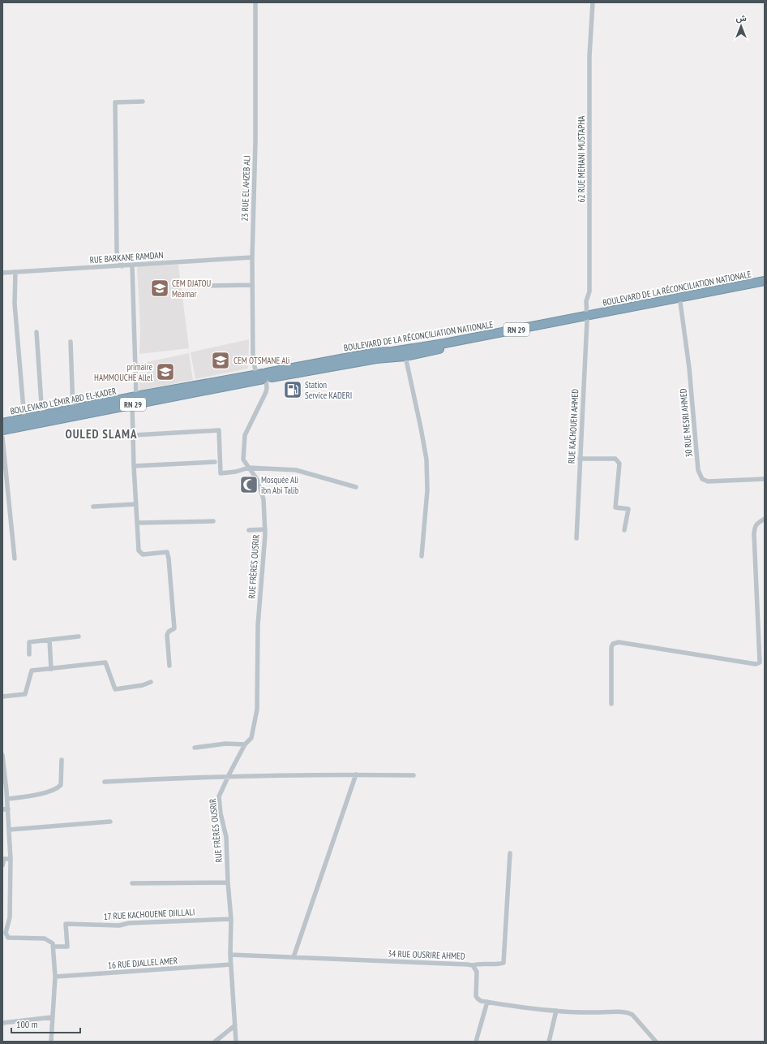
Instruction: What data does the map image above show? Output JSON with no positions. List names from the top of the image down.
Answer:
{
  "streets": {
    "highway": ["BOULEVARD DE LA RÉCONCILIATION NATIONALE", "RN 29", "BOULEVARD L'ÉMIR ABD EL-KADER"],
    "street": [
      "62 RUE MEHANI MUSTAPHA",
      "23 RUE EL AHZEB ALI",
      "RUE BARKANE RAMDAN",
      "30 RUE MESRI AHMED",
      "RUE KACHOUEN AHMED",
      "RUE FRÈRES OUSRIR",
      "17 RUE KACHOUENE DJILLALI",
      "34 RUE OUSRIRE AHMED",
      "16 RUE DJALLEL AMER"
    ]
  },
  "crossings": [
    ["62 RUE MEHANI MUSTAPHA", "BOULEVARD DE LA RÉCONCILIATION NATIONALE"],
    ["62 RUE MEHANI MUSTAPHA", "RN 29"],
    ["62 RUE MEHANI MUSTAPHA", "RUE KACHOUEN AHMED"],
    ["23 RUE EL AHZEB ALI", "RUE BARKANE RAMDAN"],
    ["23 RUE EL AHZEB ALI", "BOULEVARD DE LA RÉCONCILIATION NATIONALE"],
    ["23 RUE EL AHZEB ALI", "RN 29"],
    ["23 RUE EL AHZEB ALI", "BOULEVARD L'ÉMIR ABD EL-KADER"],
    ["23 RUE EL AHZEB ALI", "RUE FRÈRES OUSRIR"],
    ["BOULEVARD DE LA RÉCONCILIATION NATIONALE", "RN 29"],
    ["BOULEVARD DE LA RÉCONCILIATION NATIONALE", "BOULEVARD L'ÉMIR ABD EL-KADER"],
    ["BOULEVARD DE LA RÉCONCILIATION NATIONALE", "RUE KACHOUEN AHMED"],
    ["BOULEVARD DE LA RÉCONCILIATION NATIONALE", "RUE FRÈRES OUSRIR"],
    ["RN 29", "BOULEVARD L'ÉMIR ABD EL-KADER"],
    ["RN 29", "30 RUE MESRI AHMED"],
    ["RN 29", "RUE KACHOUEN AHMED"],
    ["RN 29", "RUE FRÈRES OUSRIR"],
    ["BOULEVARD L'ÉMIR ABD EL-KADER", "RUE FRÈRES OUSRIR"],
    ["RUE FRÈRES OUSRIR", "17 RUE KACHOUENE DJILLALI"],
    ["RUE FRÈRES OUSRIR", "34 RUE OUSRIRE AHMED"],
    ["RUE FRÈRES OUSRIR", "16 RUE DJALLEL AMER"]
  ],
  "districts": ["OULED SLAMA"],
  "places": {
    "school or university": ["CEM DJATOU Meamar", "CEM OTSMANE Ali", "primaire HAMMOUCHE Allel"],
    "fuel station": ["Station Service KADERI"],
    "mosque": ["Mosquée Ali ibn Abi Talib"]
  },
  "scale_bar": "100 m",
  "north": "top"
}
